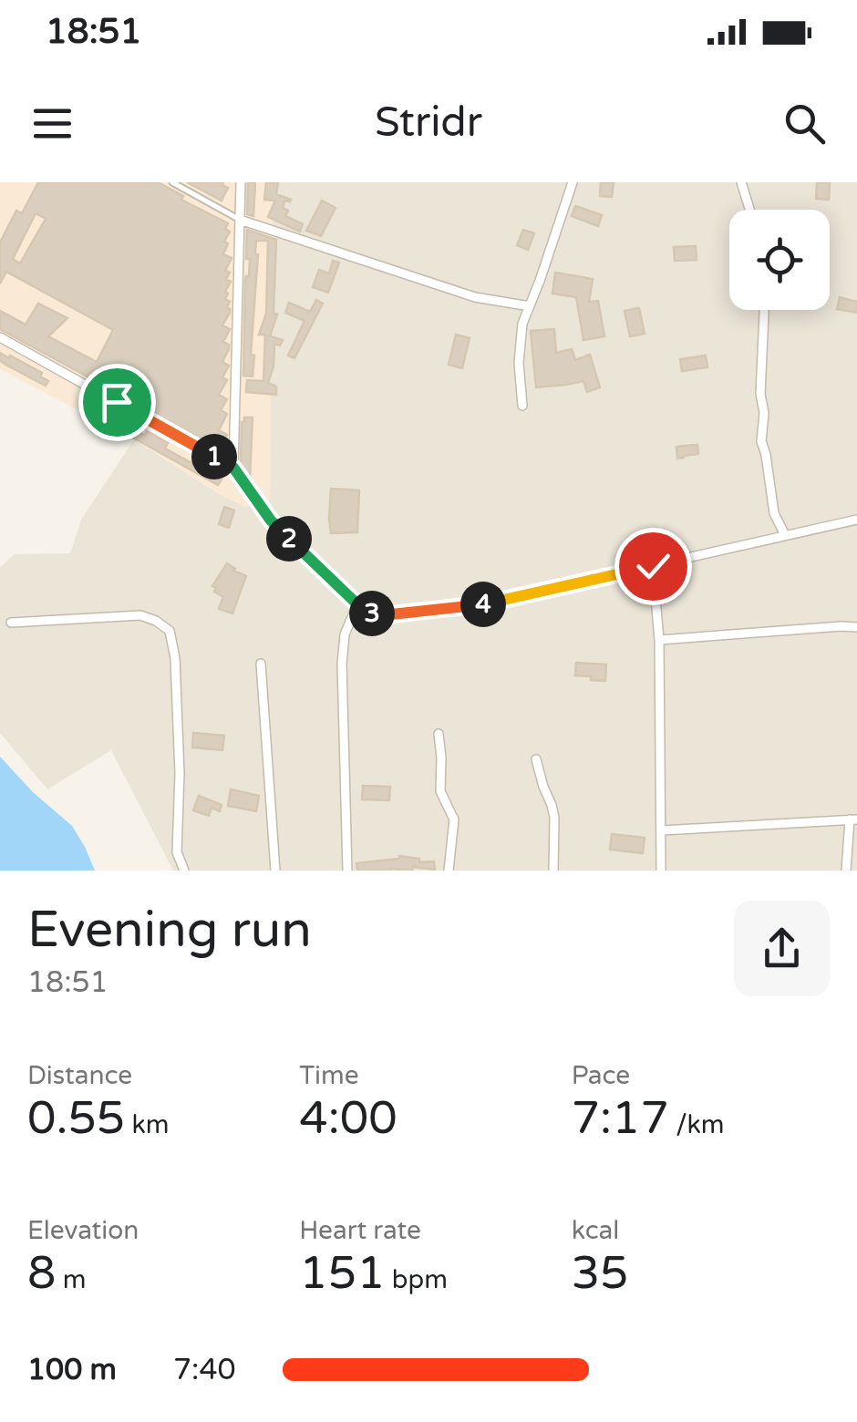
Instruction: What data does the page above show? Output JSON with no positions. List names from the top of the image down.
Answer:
{
  "page": {
    "status": "18:51",
    "header": "Stridr",
    "pins": [
      "1",
      "2",
      "4",
      "3"
    ],
    "heading": ["Evening run", "18:51"],
    "stats": [
      ["Distance", "0.55 km"],
      ["Time", "4:00"],
      ["Pace", "7:17 /km"],
      ["Elevation", "8 m"],
      ["Heart rate", "151 bpm"],
      ["kcal", "35"]
    ],
    "list": [
      {
        "name": "100 m",
        "note": "7:40"
      }
    ]
  }
}
